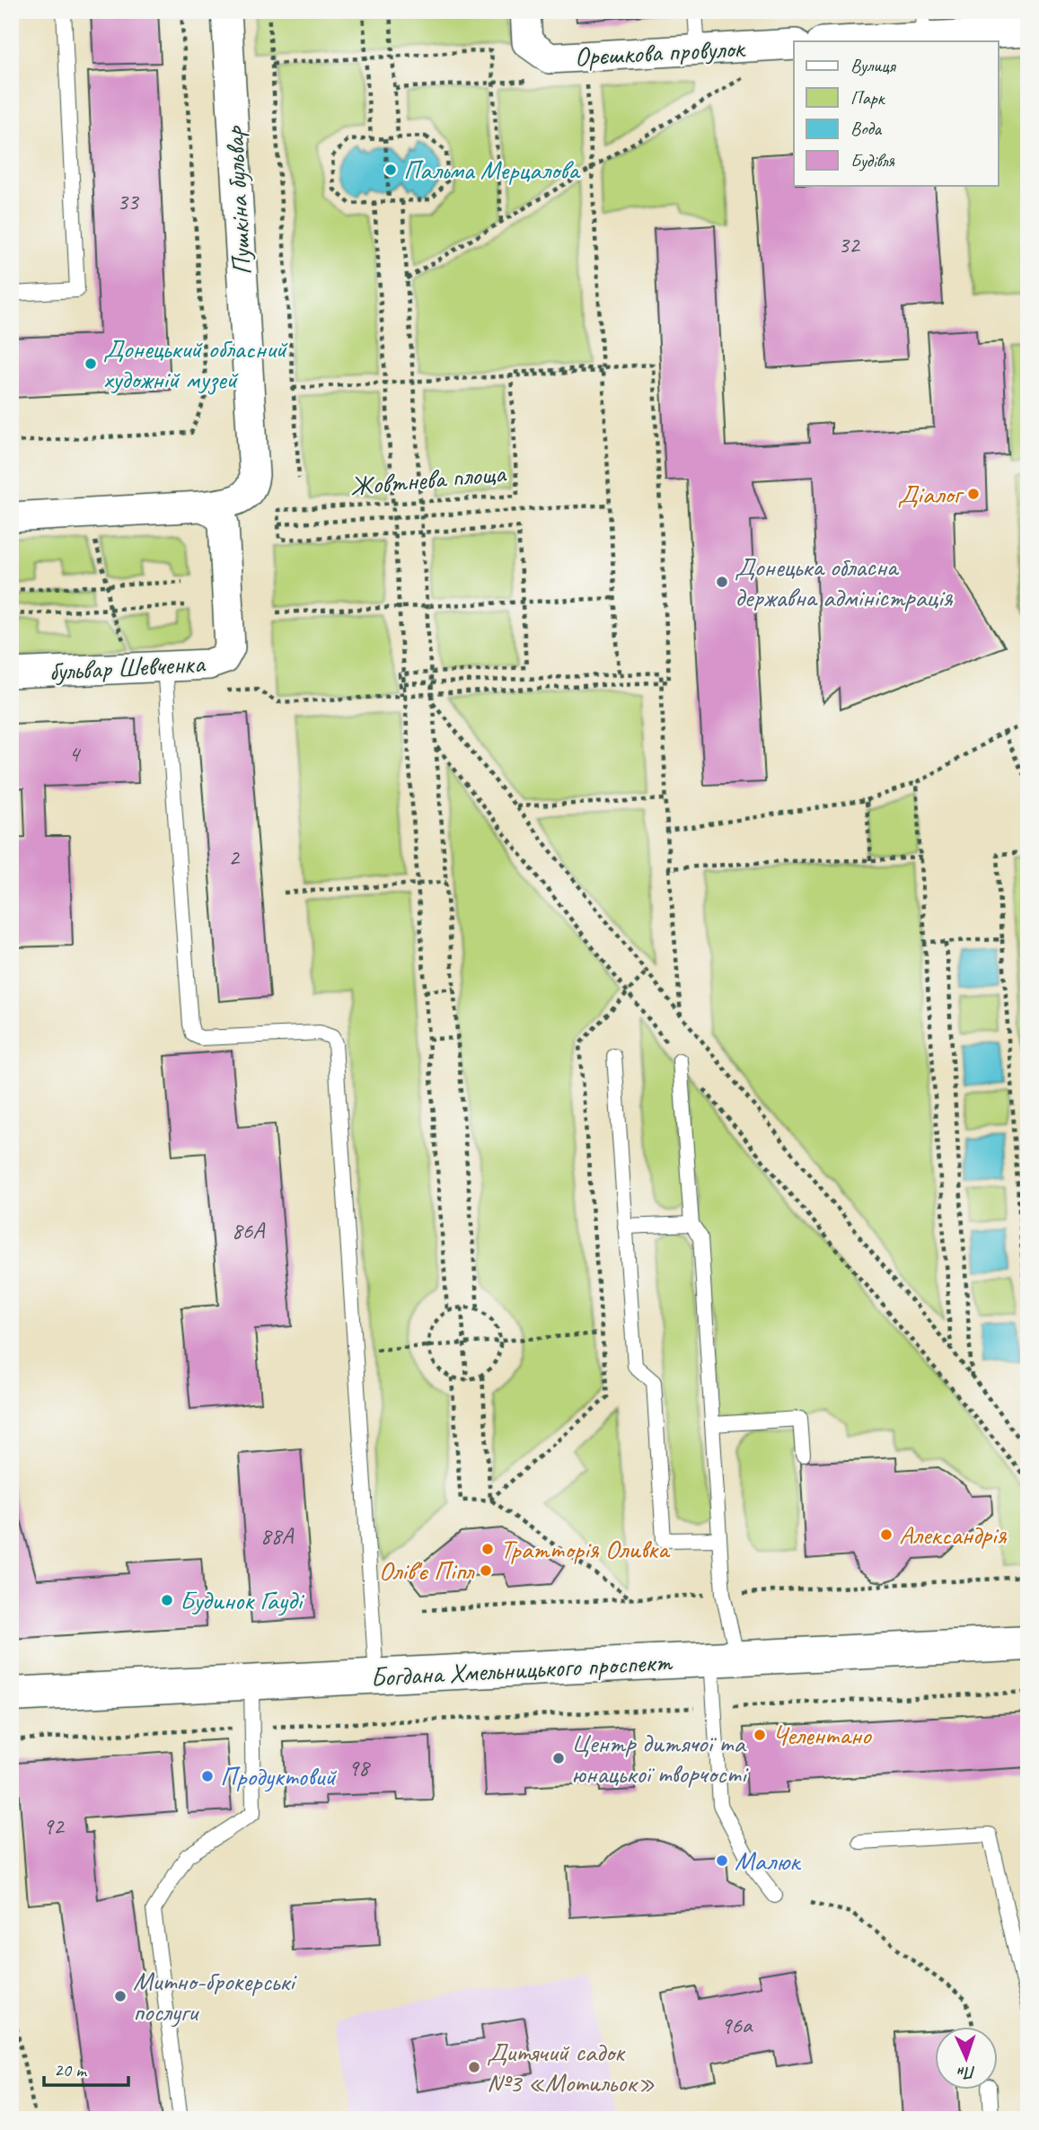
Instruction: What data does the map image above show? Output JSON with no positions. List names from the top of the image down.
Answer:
{
  "streets": {
    "main road": ["Богдана Хмельницького проспект"],
    "street": ["Орєшкова провулок", "Пушкіна бульвар", "бульвар Шевченка"],
    "path": ["Жовтнева площа"]
  },
  "crossings": [
    ["Пушкіна бульвар", "бульвар Шевченка"]
  ],
  "places": [
    "Пальма Мерцалова",
    "Донецький обласний художній музей",
    "Діалог",
    "Донецька обласна державна адміністрація",
    "Александрія",
    "Тратторія Оливка",
    "Олів'є Піпл",
    "Будинок Гауді",
    "Челентано",
    "Центр дитячої та юнацької творчості",
    "Продуктовий",
    "Малюк",
    "Митно-брокерські послуги",
    "Дитячий садок №3 «Мотильок»"
  ],
  "house_numbers": [
    "33",
    "32",
    "4",
    "2",
    "86А",
    "88А",
    "98",
    "92",
    "96а"
  ],
  "legend": [
    "Вулиця",
    "Парк",
    "Вода",
    "Будівля"
  ],
  "scale_bar": "20 m",
  "north": "bottom"
}
